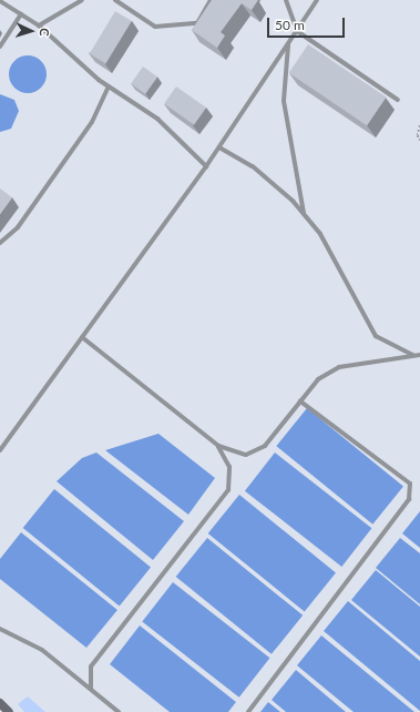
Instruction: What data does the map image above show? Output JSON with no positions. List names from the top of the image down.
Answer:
{
  "scale_bar": "50 m",
  "north": "right"
}
